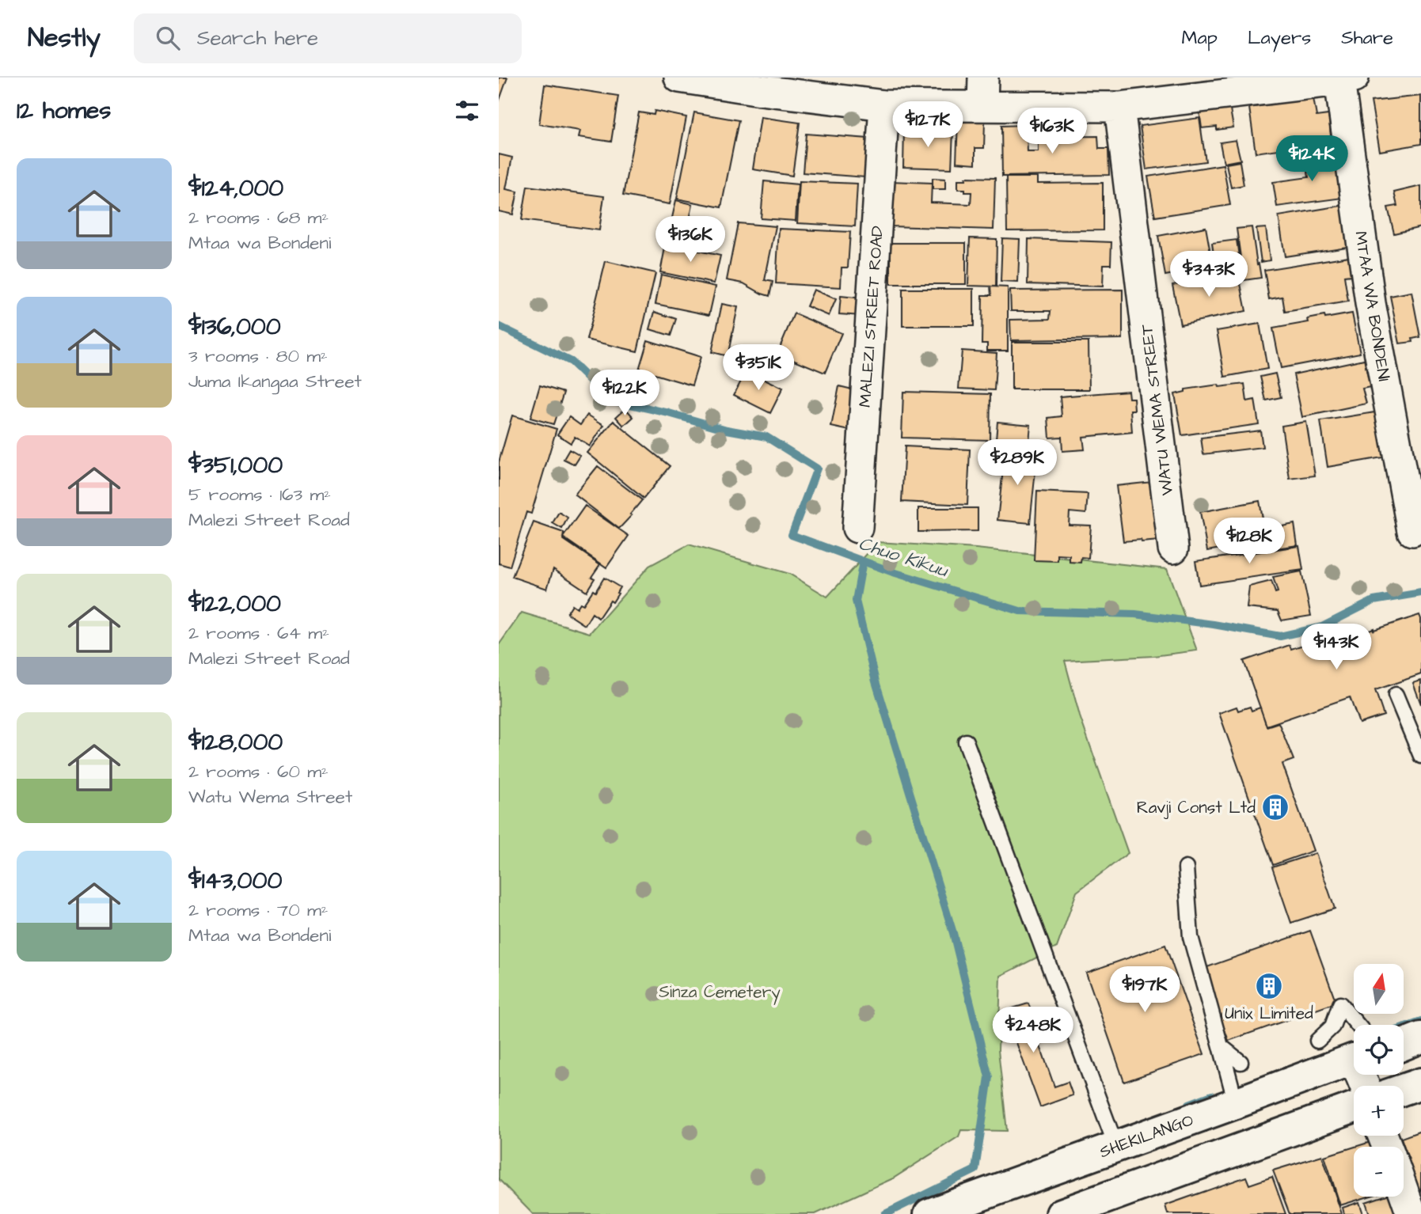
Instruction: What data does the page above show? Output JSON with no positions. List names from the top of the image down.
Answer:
{
  "streets": {
    "main road": ["SHEKILANGO"],
    "street": ["MTAA WA BONDENI", "MALEZI STREET ROAD", "WATU WEMA STREET"]
  },
  "water": ["Chuo Kikuu"],
  "parks": ["Sinza Cemetery"],
  "places": {
    "building": ["Ravji Const Ltd", "Unix Limited"]
  },
  "north": "top",
  "page": {
    "header": "Nestly",
    "search": "Search here",
    "nav": ["Map", "Layers", "Share"],
    "heading": "12 homes",
    "price": [
      "$127K",
      "$163K",
      "$124K",
      "$136K",
      "$343K",
      "$351K",
      "$122K",
      "$289K",
      "$128K",
      "$143K",
      "$197K",
      "$248K"
    ],
    "list": [
      {
        "name": "$124,000",
        "note": "2 rooms · 68 m² · Mtaa wa Bondeni"
      },
      {
        "name": "$136,000",
        "note": "3 rooms · 80 m² · Juma Ikangaa Street"
      },
      {
        "name": "$351,000",
        "note": "5 rooms · 163 m² · Malezi Street Road"
      },
      {
        "name": "$122,000",
        "note": "2 rooms · 64 m² · Malezi Street Road"
      },
      {
        "name": "$128,000",
        "note": "2 rooms · 60 m² · Watu Wema Street"
      },
      {
        "name": "$143,000",
        "note": "2 rooms · 70 m² · Mtaa wa Bondeni"
      }
    ],
    "map_buttons": ["+", "−"]
  }
}
